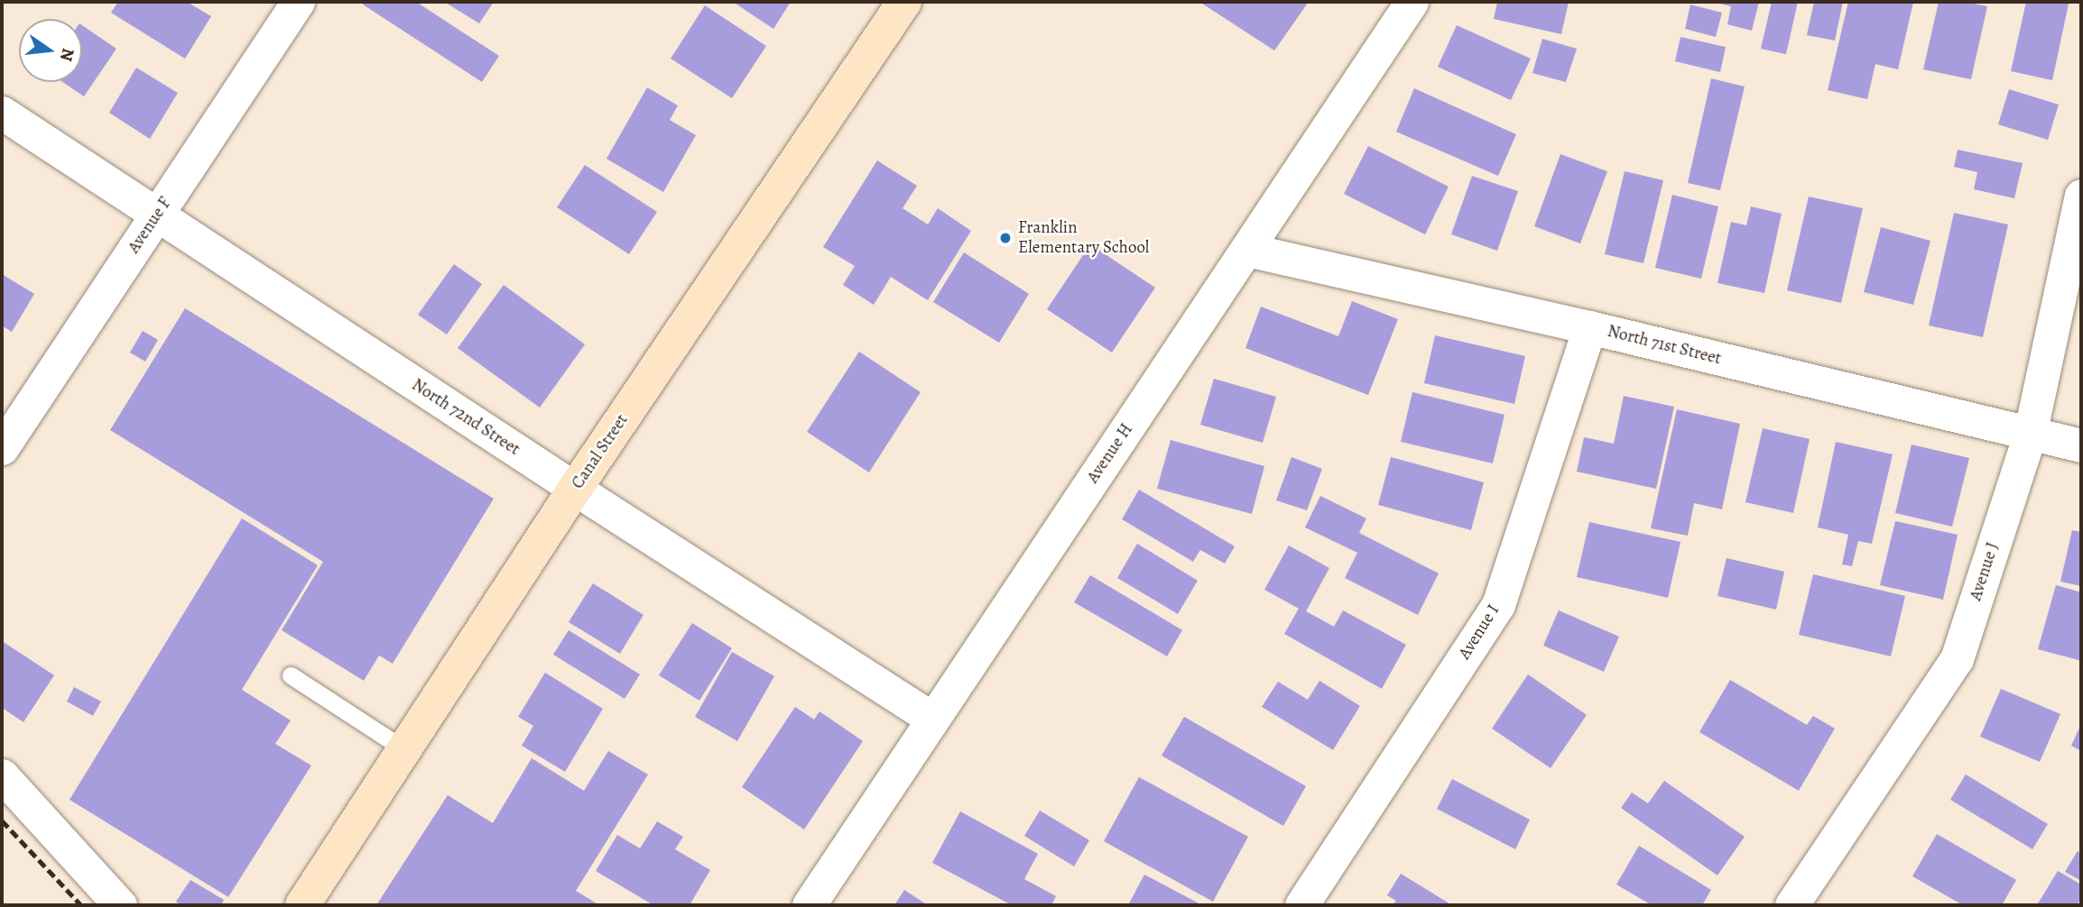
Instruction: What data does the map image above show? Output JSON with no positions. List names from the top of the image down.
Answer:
{
  "streets": {
    "street": [
      "Avenue F",
      "North 71st Street",
      "North 72nd Street",
      "Canal Street",
      "Avenue H",
      "Avenue J",
      "Avenue I"
    ]
  },
  "crossings": [
    ["Avenue F", "North 72nd Street"],
    ["North 71st Street", "Avenue H"],
    ["North 71st Street", "Avenue J"],
    ["North 71st Street", "Avenue I"],
    ["North 72nd Street", "Canal Street"],
    ["North 72nd Street", "Avenue H"]
  ],
  "places": ["Franklin Elementary School"],
  "north": "right"
}
